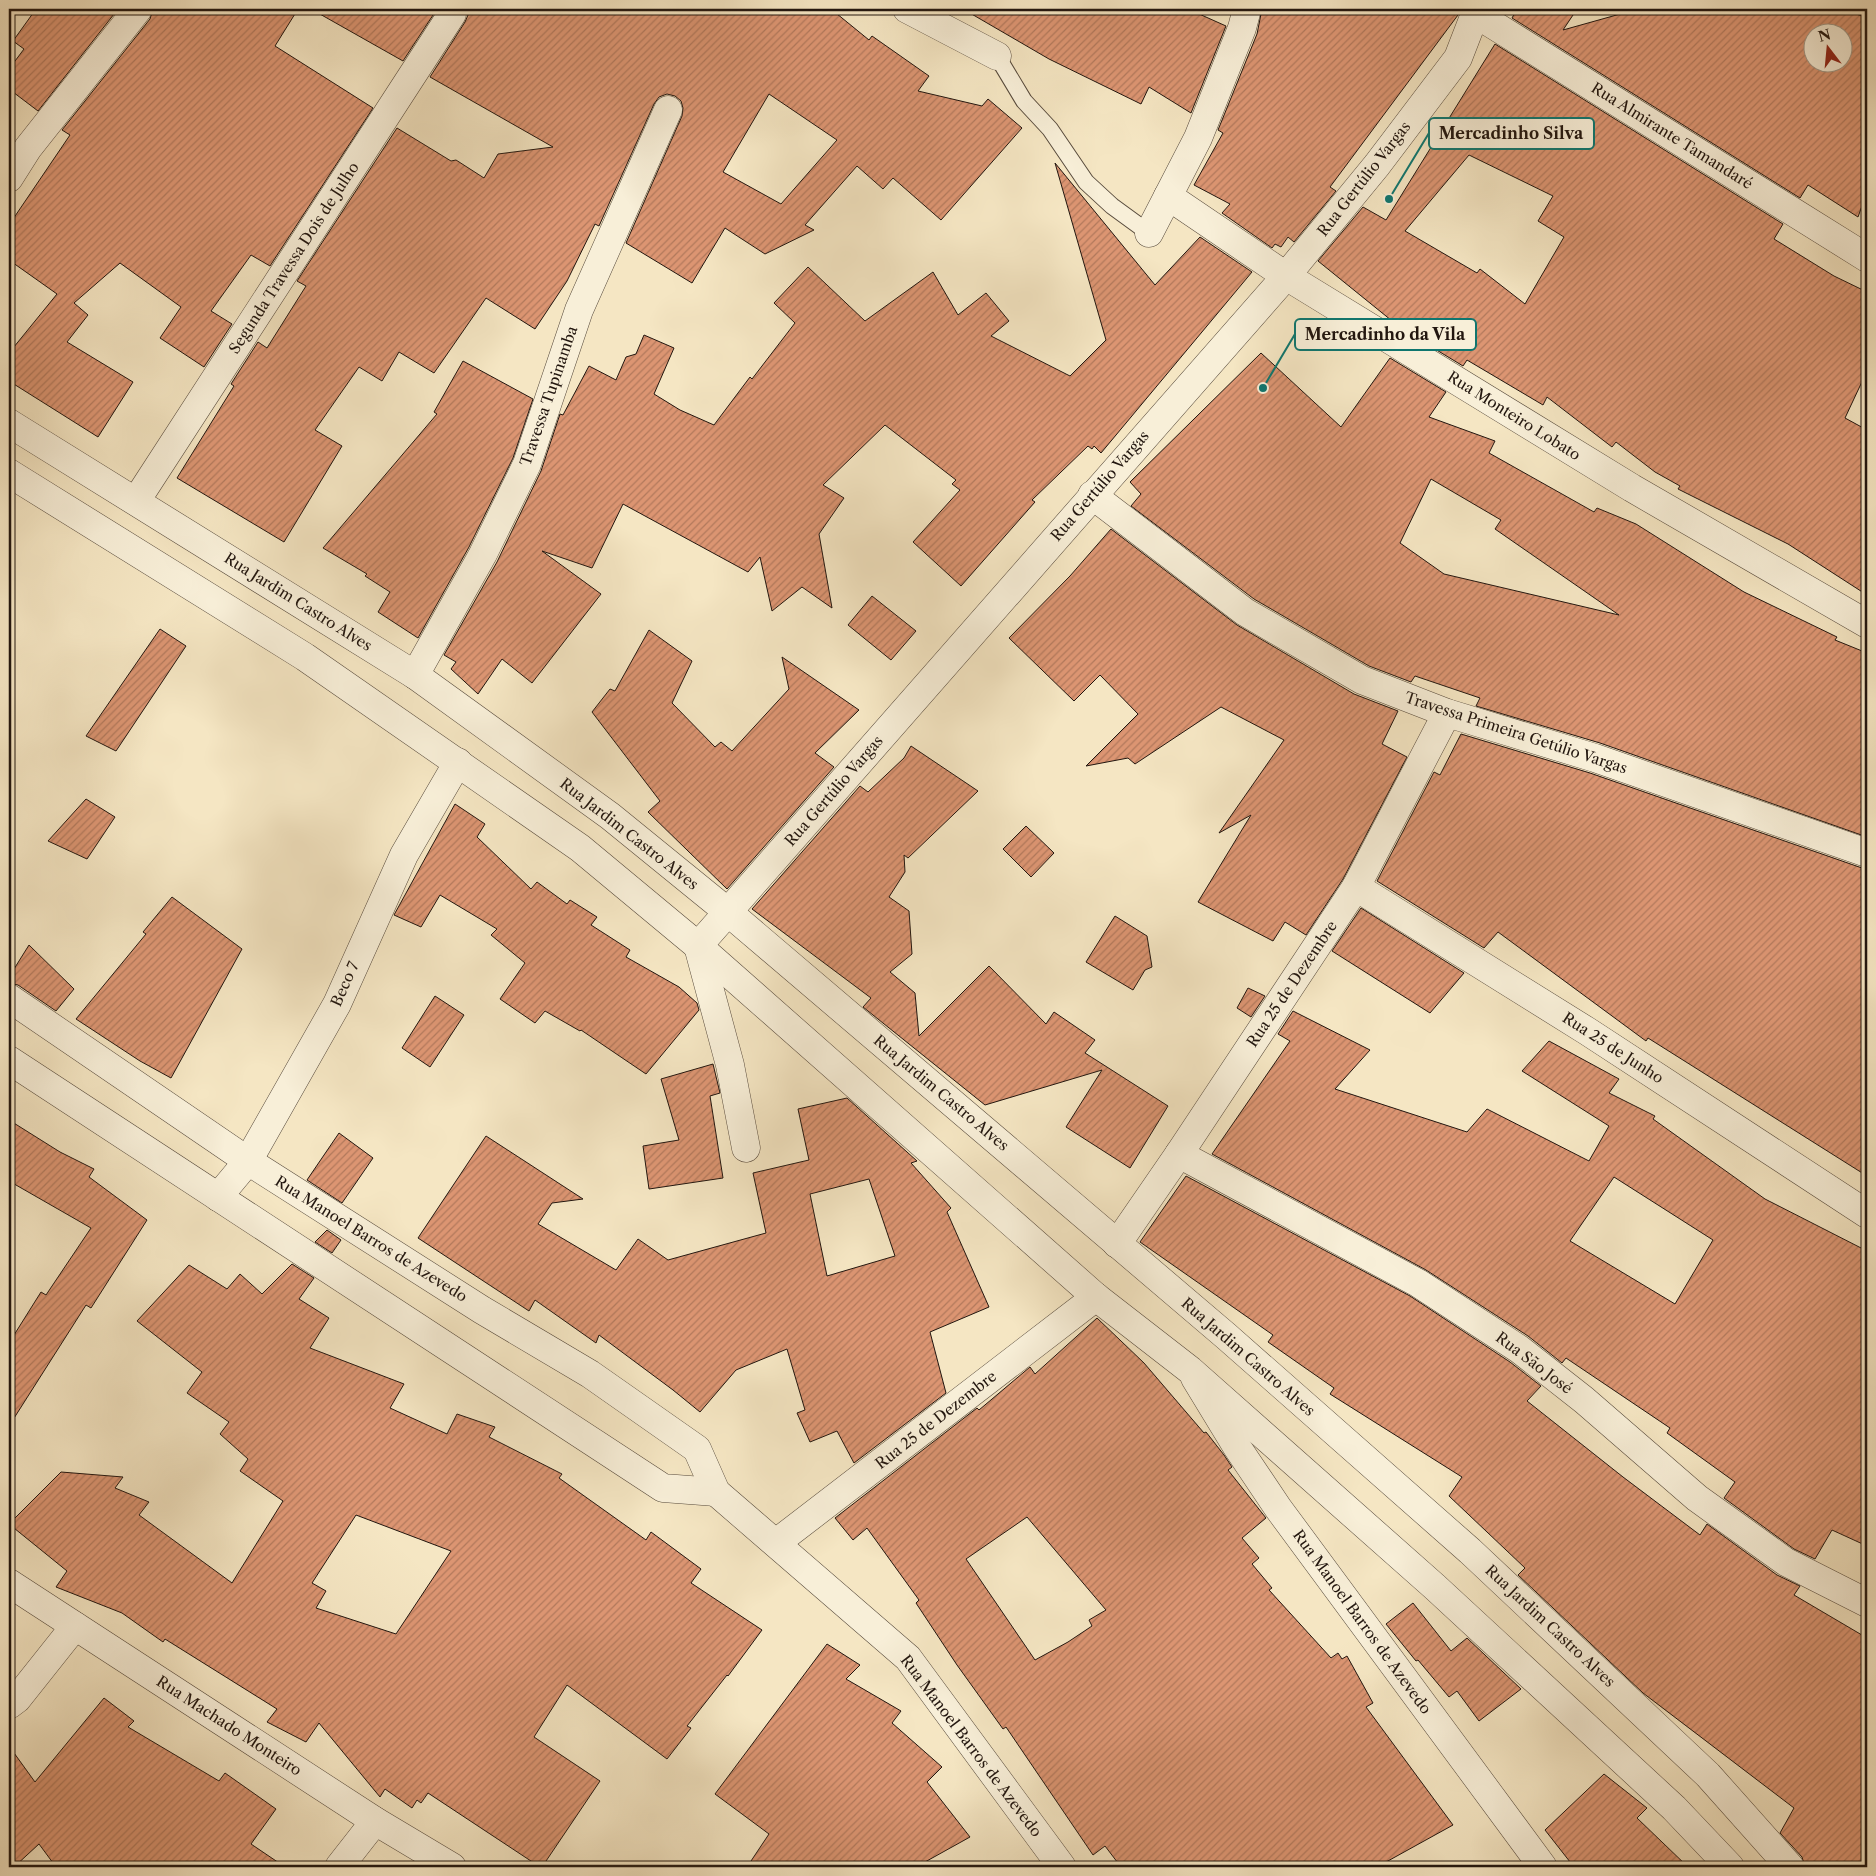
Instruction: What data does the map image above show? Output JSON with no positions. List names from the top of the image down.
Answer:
{
  "streets": {
    "street": [
      "Rua Almirante Tamandaré",
      "Rua Gertúlio Vargas",
      "Segunda Travessa Dois de Julho",
      "Travessa Tupinamba",
      "Rua Monteiro Lobato",
      "Rua Jardim Castro Alves",
      "Travessa Primeira Getúlio Vargas",
      "Beco 7",
      "Rua 25 de Dezembre",
      "Rua 25 de Junho",
      "Rua Manoel Barros de Azevedo",
      "Rua São José",
      "Rua Machado Monteiro"
    ]
  },
  "crossings": [
    ["Rua Almirante Tamandaré", "Rua Gertúlio Vargas"],
    ["Rua Gertúlio Vargas", "Rua Monteiro Lobato"],
    ["Rua Gertúlio Vargas", "Rua Jardim Castro Alves"],
    ["Rua Gertúlio Vargas", "Travessa Primeira Getúlio Vargas"],
    ["Segunda Travessa Dois de Julho", "Rua Jardim Castro Alves"],
    ["Travessa Tupinamba", "Rua Jardim Castro Alves"],
    ["Rua Jardim Castro Alves", "Rua 25 de Dezembre"],
    ["Travessa Primeira Getúlio Vargas", "Rua 25 de Dezembre"],
    ["Beco 7", "Rua Manoel Barros de Azevedo"],
    ["Rua 25 de Dezembre", "Rua 25 de Junho"],
    ["Rua 25 de Dezembre", "Rua Manoel Barros de Azevedo"],
    ["Rua 25 de Dezembre", "Rua São José"]
  ],
  "places": ["Mercadinho Silva", "Mercadinho da Vila"],
  "north": "top"
}
